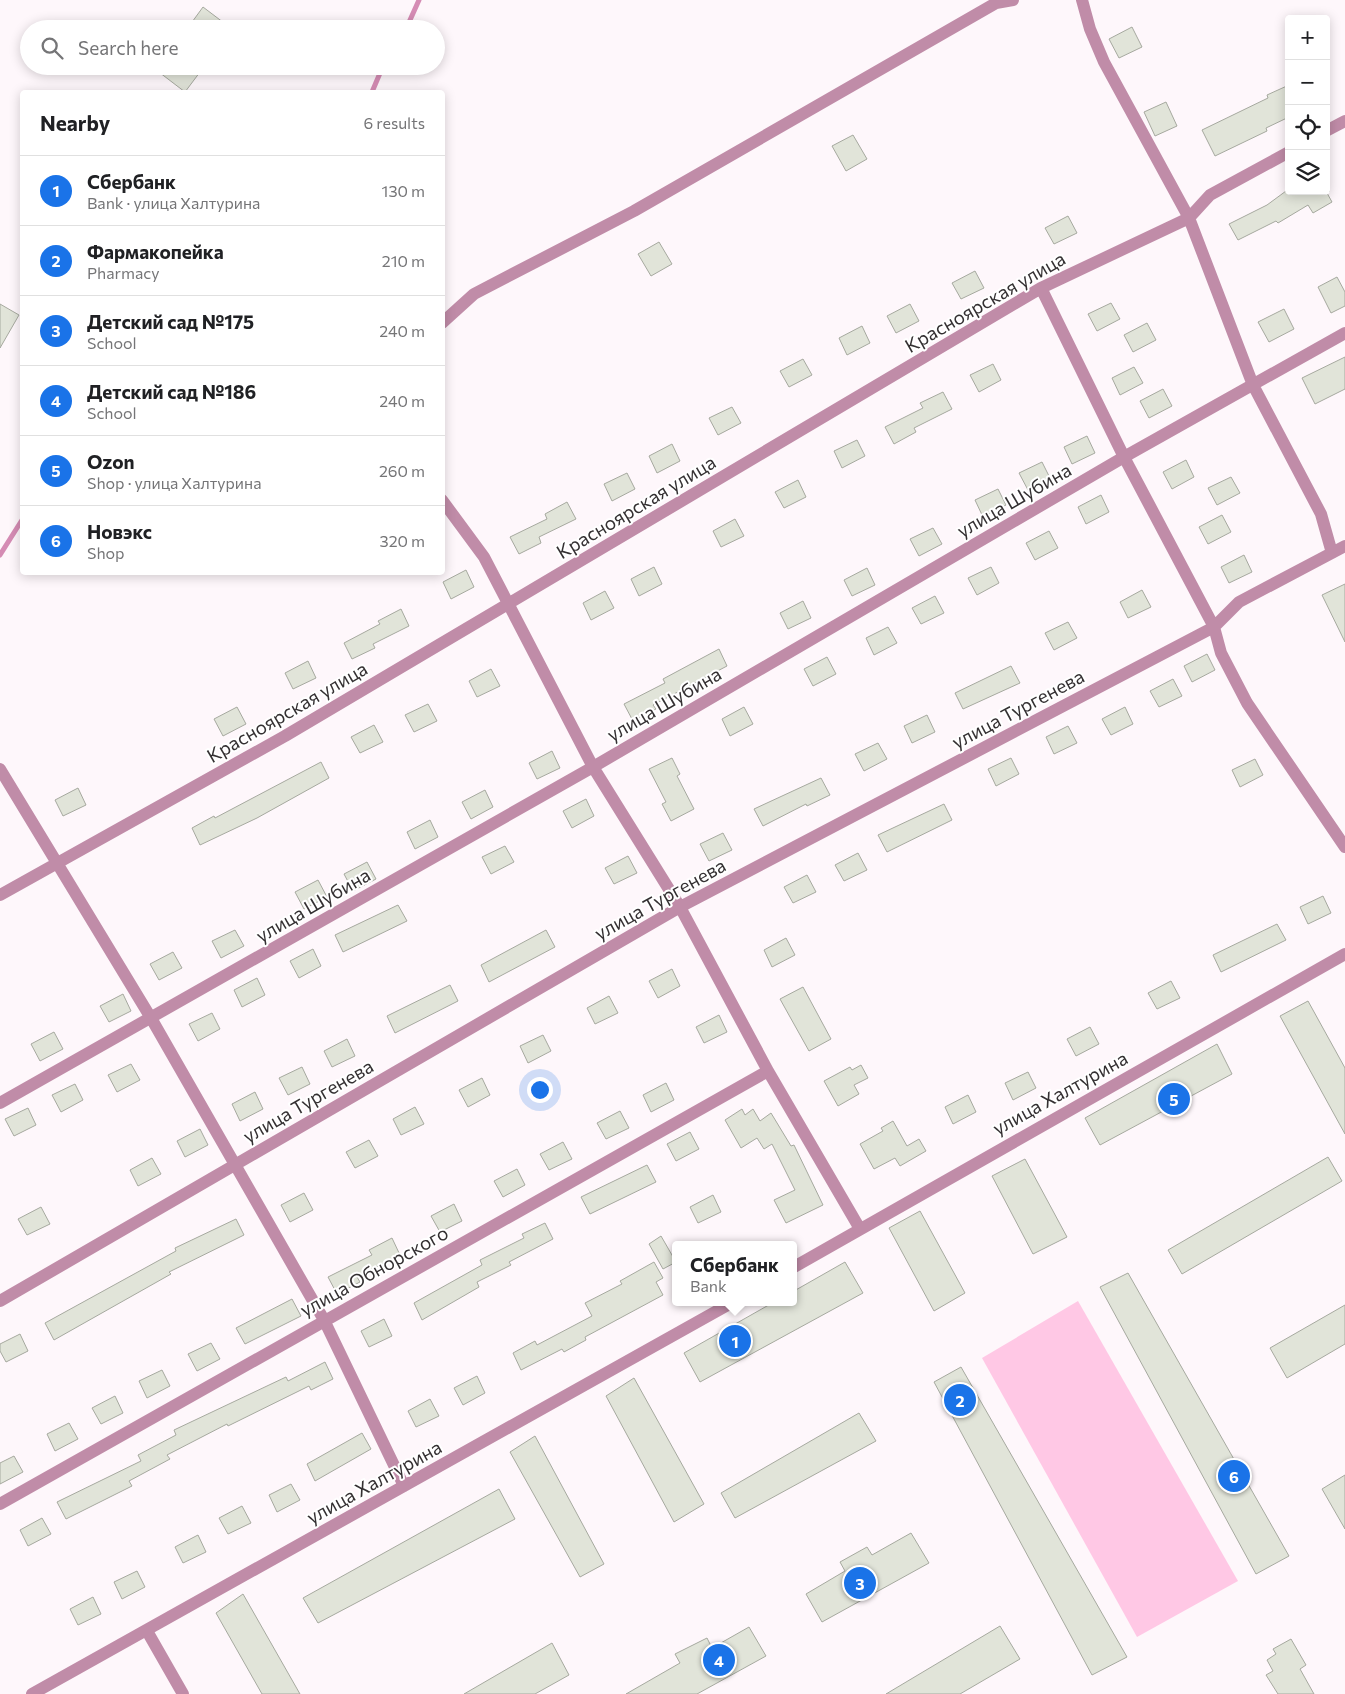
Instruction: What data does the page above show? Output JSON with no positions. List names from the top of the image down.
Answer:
{
  "streets": {
    "street": [
      "Красноярская улица",
      "улица Шубина",
      "улица Тургенева",
      "улица Халтурина",
      "улица Обнорского"
    ]
  },
  "page": {
    "map_buttons": ["+", "−"],
    "search": "Search here",
    "heading": ["Nearby", "6 results"],
    "list": [
      {
        "mark": "1",
        "name": "Сбербанк",
        "note": "Bank · улица Халтурина",
        "value": "130 m"
      },
      {
        "mark": "2",
        "name": "Фармакопейка",
        "note": "Pharmacy",
        "value": "210 m"
      },
      {
        "mark": "3",
        "name": "Детский сад №175",
        "note": "School",
        "value": "240 m"
      },
      {
        "mark": "4",
        "name": "Детский сад №186",
        "note": "School",
        "value": "240 m"
      },
      {
        "mark": "5",
        "name": "Ozon",
        "note": "Shop · улица Халтурина",
        "value": "260 m"
      },
      {
        "mark": "6",
        "name": "Новэкс",
        "note": "Shop",
        "value": "320 m"
      }
    ],
    "pins": [
      "5",
      "1",
      "2",
      "6",
      "3",
      "4"
    ],
    "popup": ["Сбербанк", "Bank"]
  }
}
